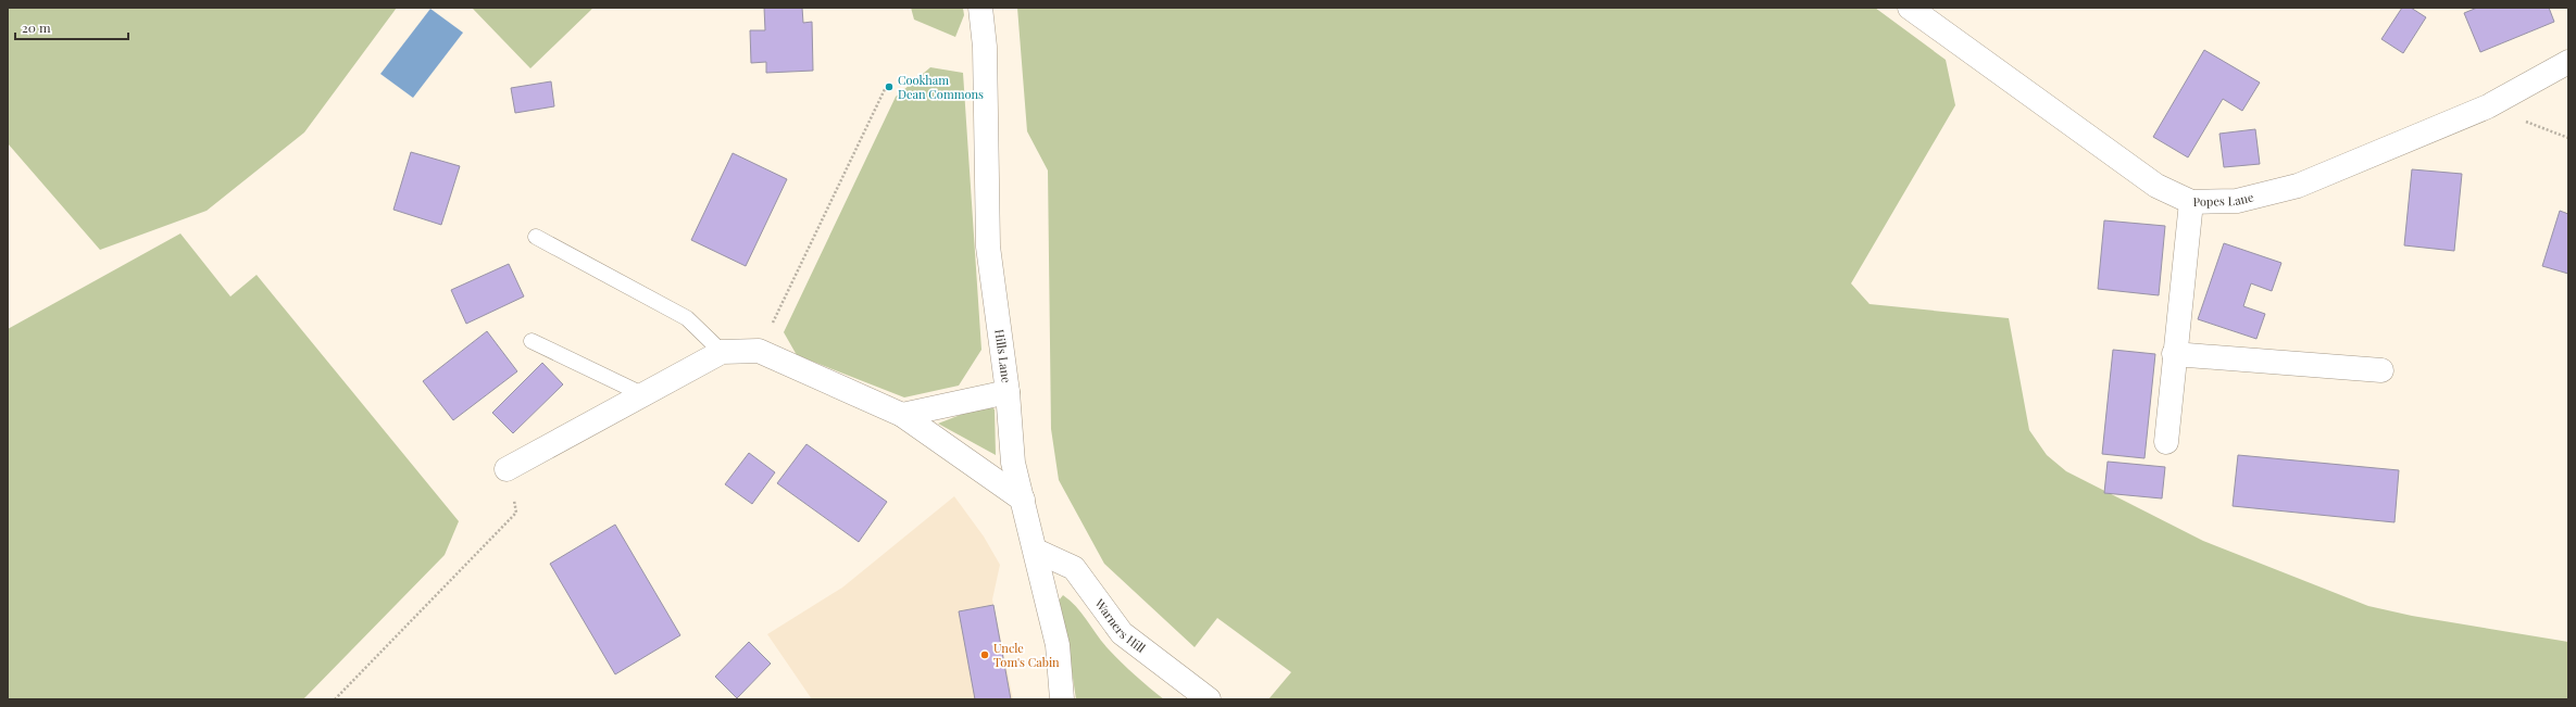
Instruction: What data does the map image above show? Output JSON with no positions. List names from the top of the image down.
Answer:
{
  "streets": {
    "street": ["Popes Lane", "Hills Lane", "Warners Hill"]
  },
  "crossings": [
    ["Hills Lane", "Warners Hill"]
  ],
  "places": ["Cookham Dean Commons", "Uncle Tom's Cabin"],
  "scale_bar": "20 m"
}
